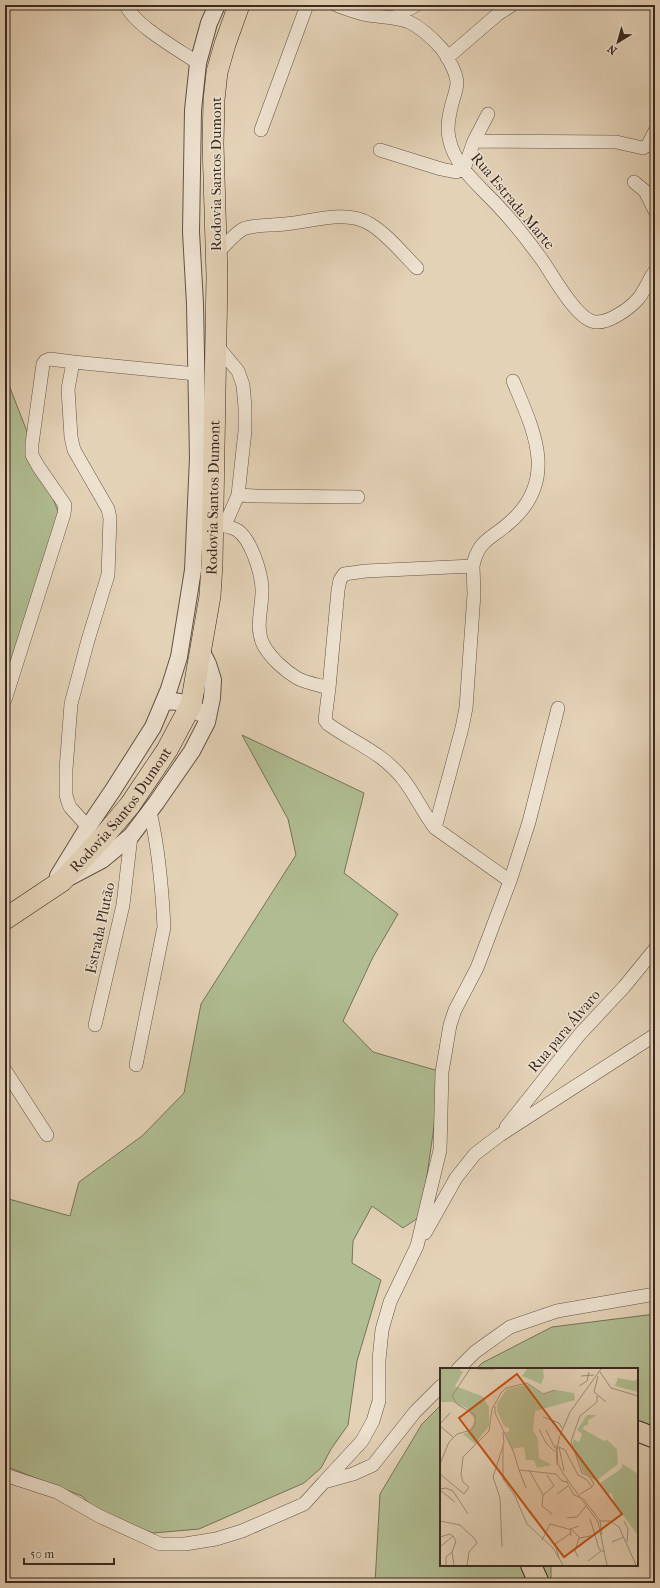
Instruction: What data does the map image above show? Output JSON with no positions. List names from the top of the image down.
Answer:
{
  "streets": {
    "highway": ["Rodovia Santos Dumont"],
    "street": ["Rua Estrada Marte", "Estrada Plutão", "Rua para Álvaro"]
  },
  "scale_bar": "50 m",
  "north": "bottom left"
}
